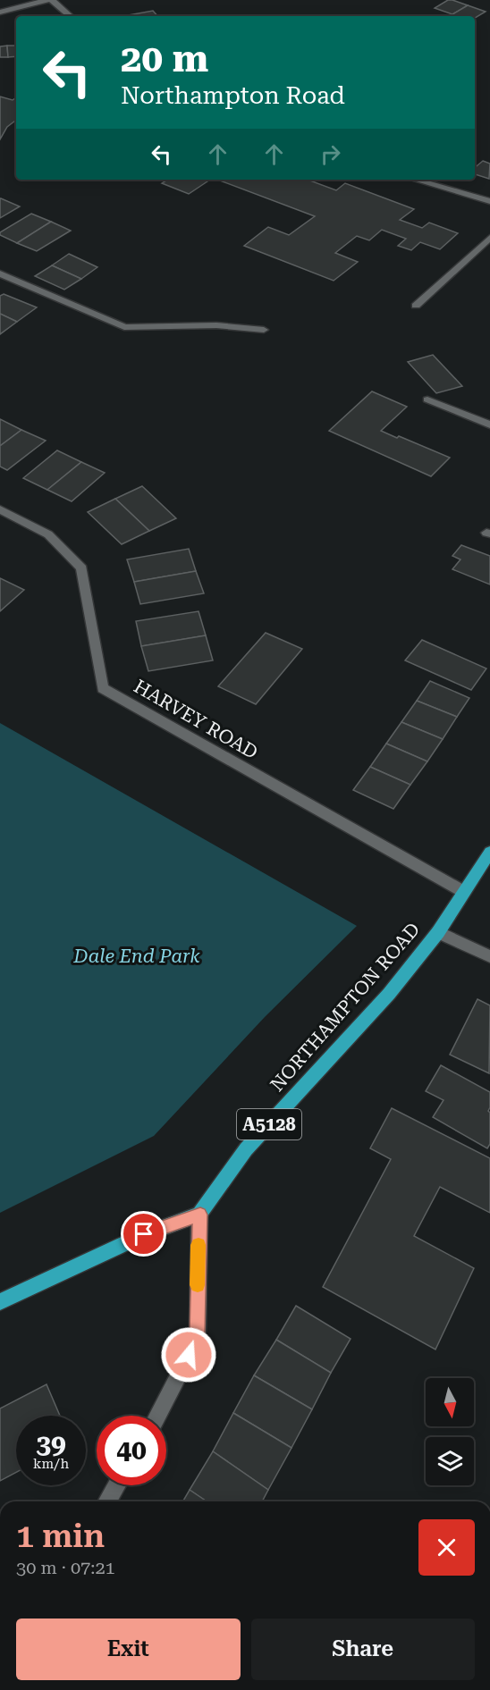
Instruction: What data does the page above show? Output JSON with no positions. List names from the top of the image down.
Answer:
{
  "streets": {
    "main road": ["NORTHAMPTON ROAD", "A5128"],
    "street": ["HARVEY ROAD"]
  },
  "crossings": [
    ["HARVEY ROAD", "NORTHAMPTON ROAD"]
  ],
  "parks": ["Dale End Park"],
  "north": "bottom",
  "page": {
    "turn": ["20 m", "Northampton Road"],
    "speed": "39 km/h",
    "limit": "40",
    "heading": ["1 min", "30 m · 07:21"],
    "buttons": ["Exit", "Share"]
  }
}
